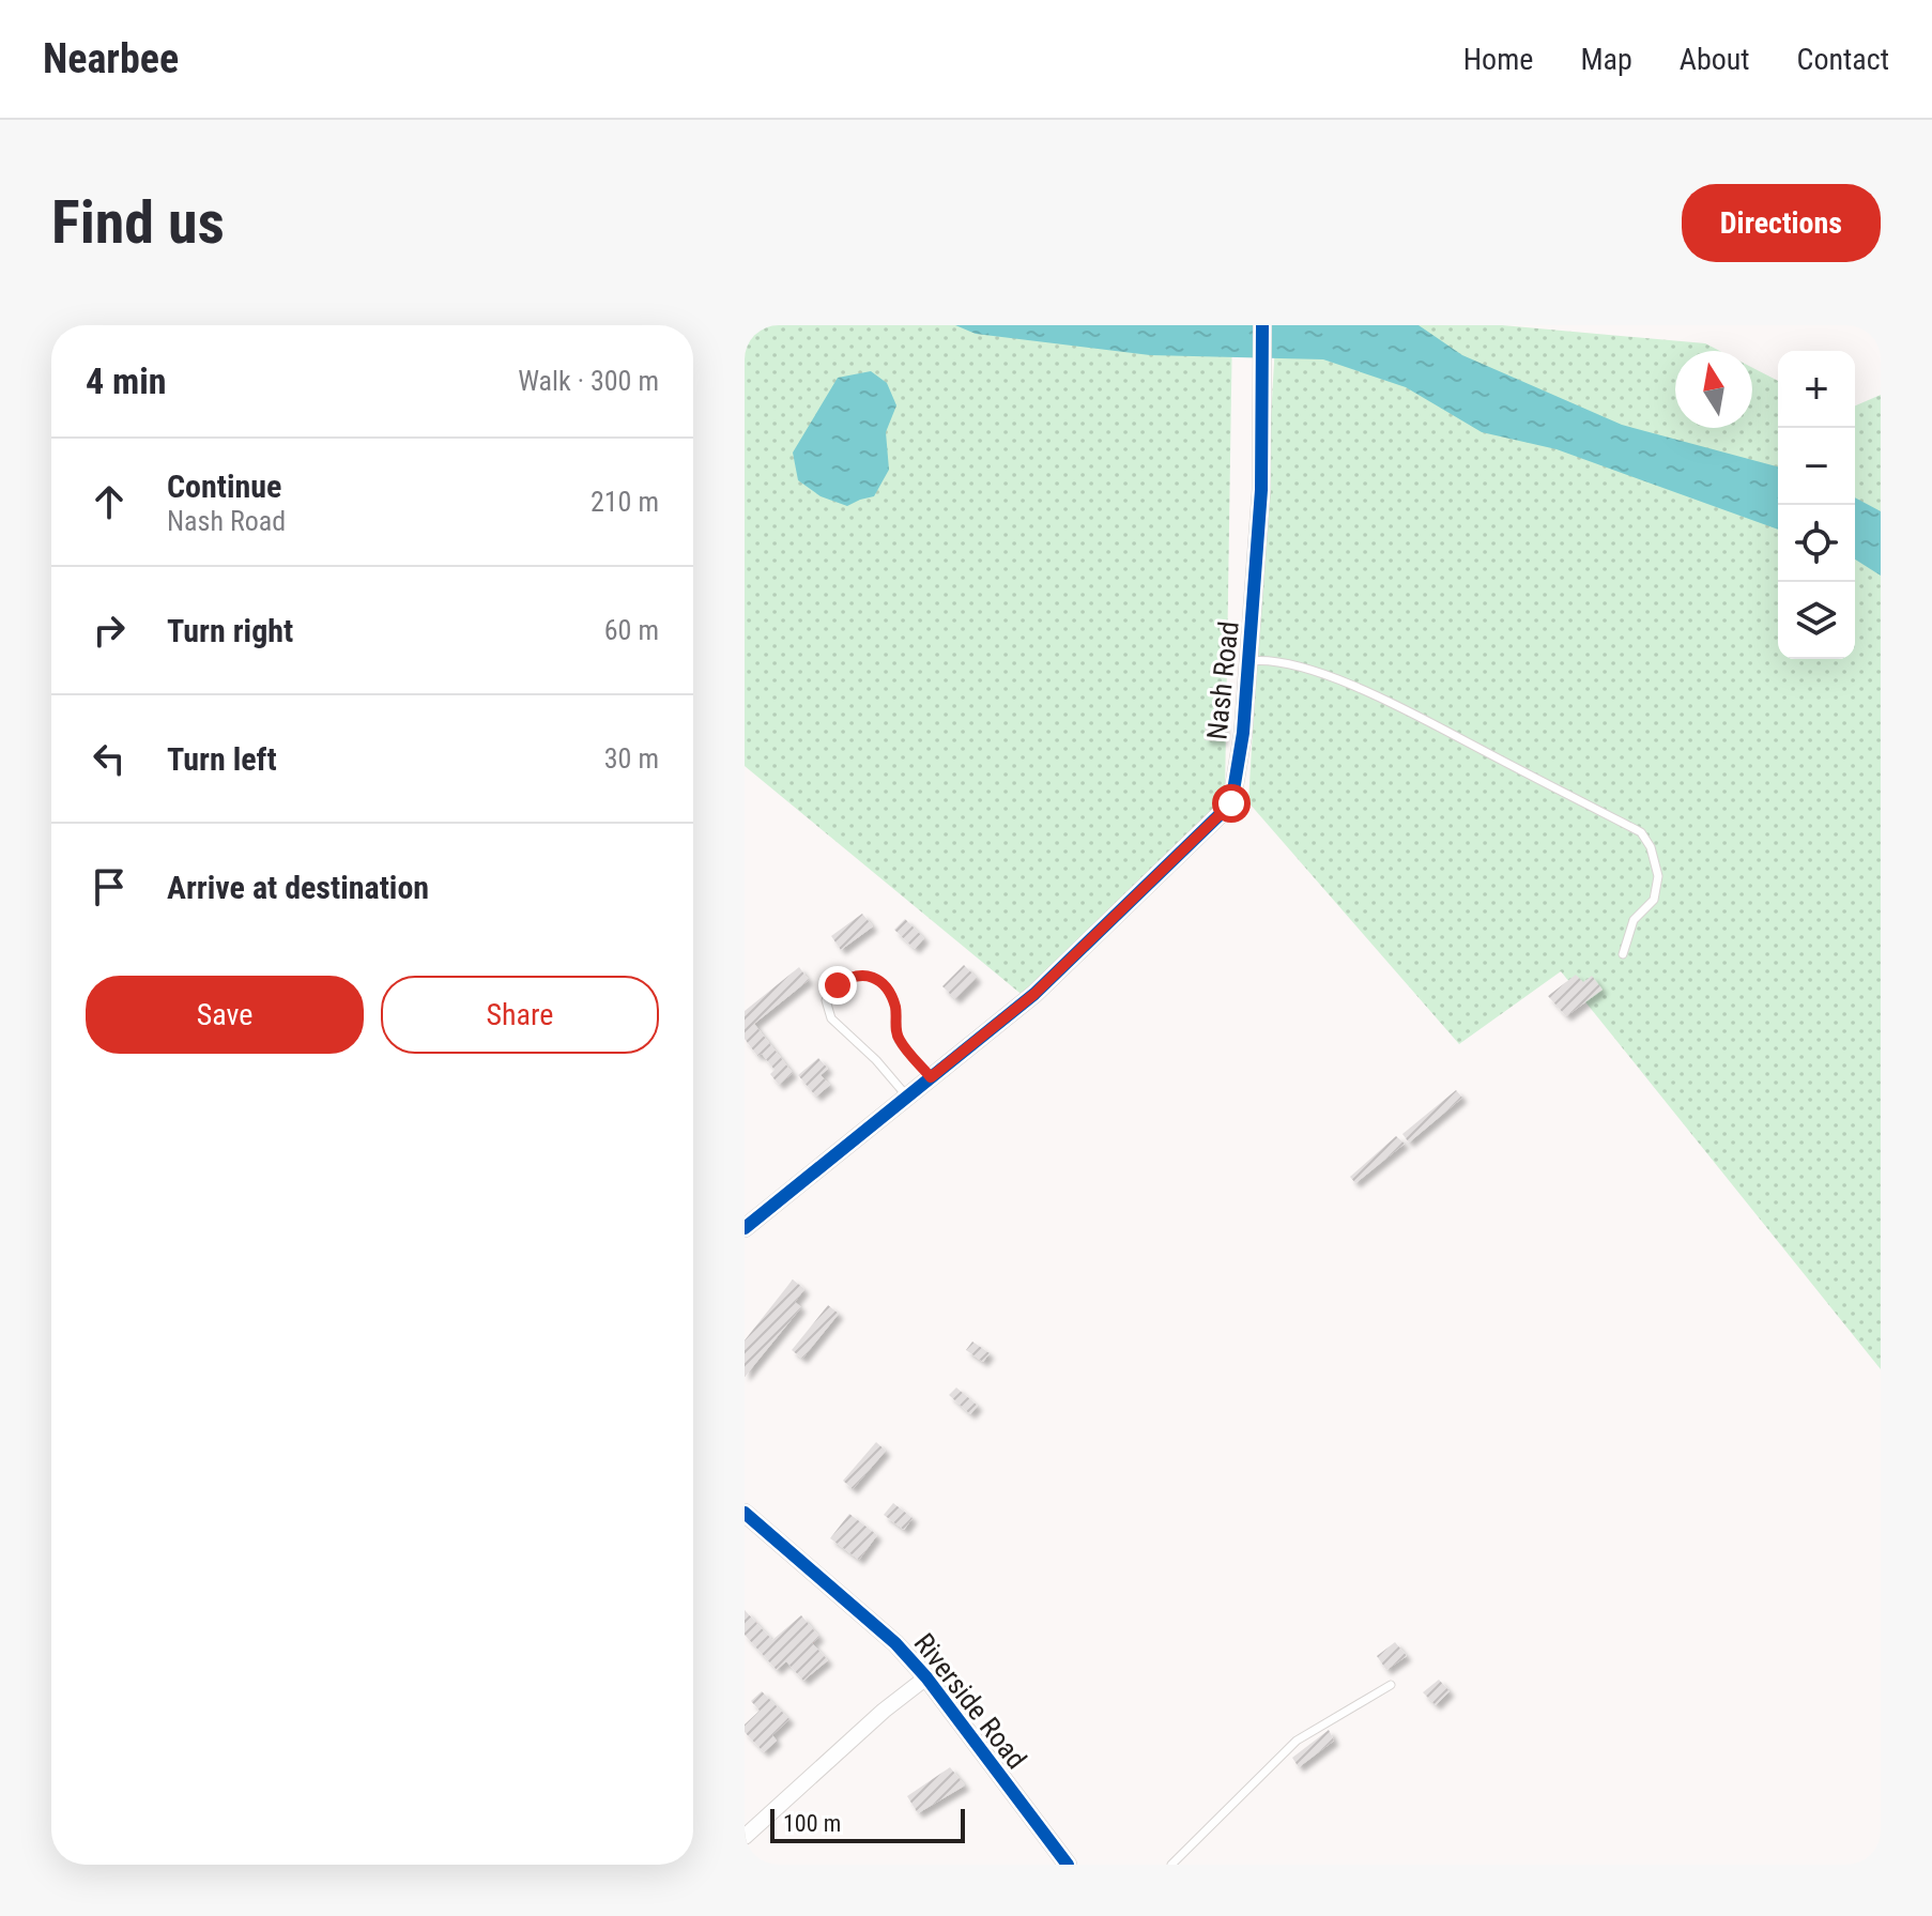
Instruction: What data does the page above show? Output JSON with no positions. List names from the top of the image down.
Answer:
{
  "streets": {
    "street": ["Nash Road", "Riverside Road"]
  },
  "scale_bar": "100 m",
  "north": "top",
  "page": {
    "header": "Nearbee",
    "nav": [
      "Home",
      "Map",
      "About",
      "Contact"
    ],
    "buttons": [
      "Directions",
      ["Save", "Share"]
    ],
    "title": "Find us",
    "heading": ["4 min", "Walk · 300 m"],
    "map_buttons": ["+", "−"],
    "list": [
      ["Continue", "Nash Road", "210 m"],
      ["Turn right", "60 m"],
      ["Turn left", "30 m"],
      "Arrive at destination"
    ],
    "scale": "100 m"
  }
}
